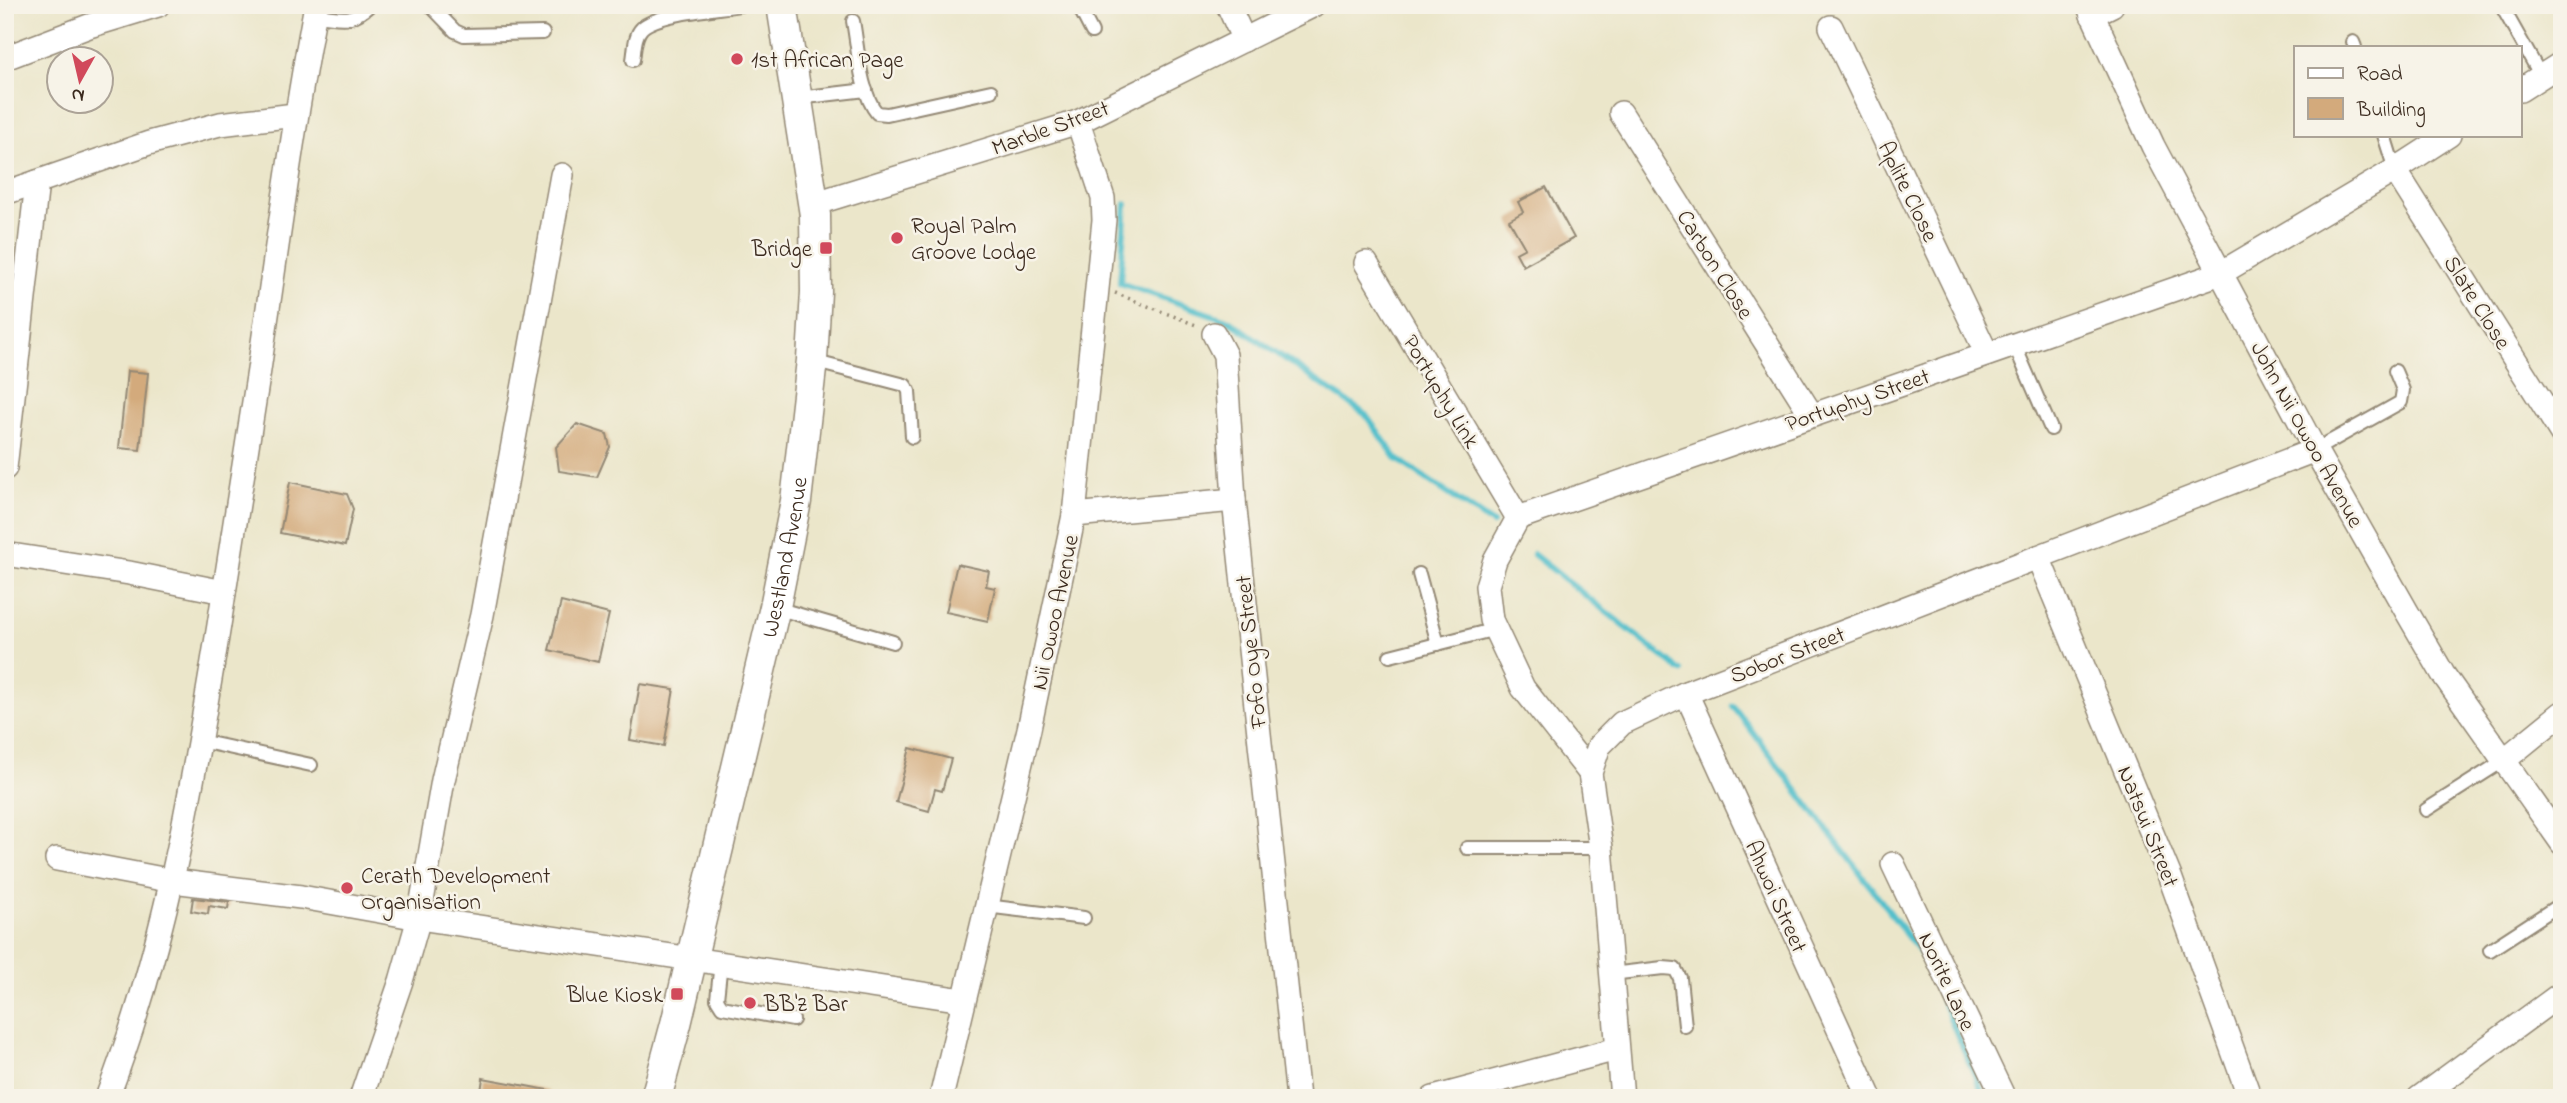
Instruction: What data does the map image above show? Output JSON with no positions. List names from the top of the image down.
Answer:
{
  "streets": {
    "street": [
      "Marble Street",
      "Aplite Close",
      "Carbon Close",
      "Slate Close",
      "Portuphy Link",
      "Portuphy Street",
      "John Nii Owoo Avenue",
      "Westland Avenue",
      "Nii Owoo Avenue",
      "Fofo Oye Street",
      "Sobor Street",
      "Natsui Street",
      "Ahwoi Street",
      "Norite Lane"
    ]
  },
  "crossings": [
    ["Marble Street", "Westland Avenue"],
    ["Marble Street", "Nii Owoo Avenue"],
    ["Aplite Close", "Portuphy Street"],
    ["Carbon Close", "Portuphy Street"],
    ["Slate Close", "Portuphy Street"],
    ["Portuphy Link", "Portuphy Street"],
    ["Portuphy Street", "John Nii Owoo Avenue"],
    ["John Nii Owoo Avenue", "Sobor Street"],
    ["Sobor Street", "Natsui Street"],
    ["Sobor Street", "Ahwoi Street"]
  ],
  "places": {
    "other": [
      "1st African Page",
      "Royal Palm Groove Lodge",
      "Cerath Development Organisation",
      "BB'z Bar"
    ],
    "transit": ["Bridge", "Blue Kiosk"]
  },
  "legend": ["Road", "Building"],
  "north": "bottom"
}
